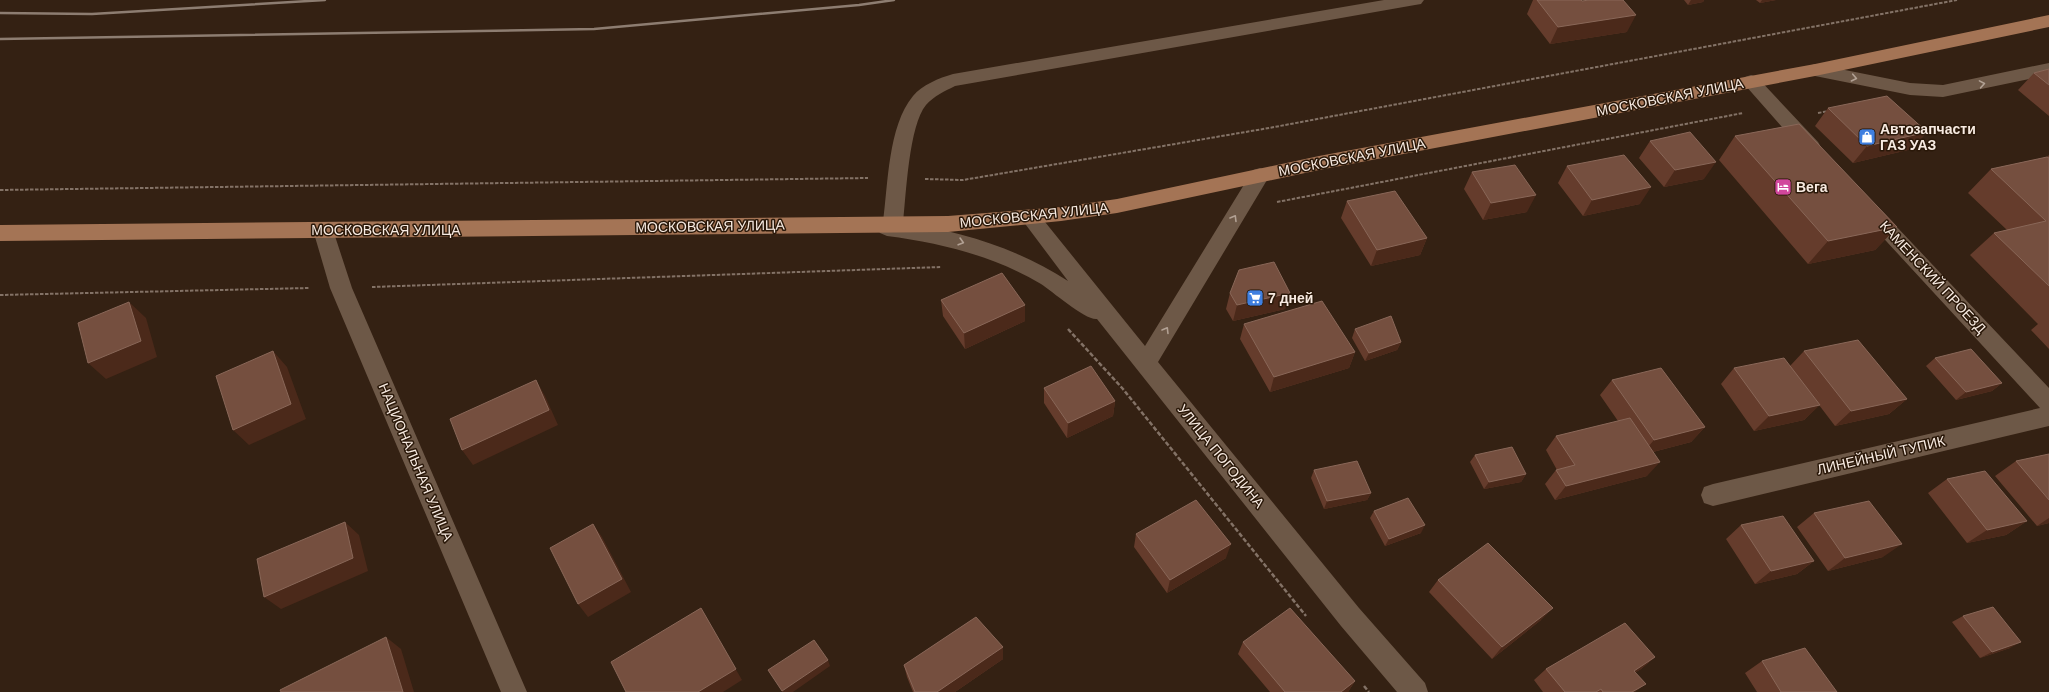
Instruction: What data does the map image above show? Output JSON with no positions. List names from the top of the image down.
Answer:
{
  "streets": {
    "main road": ["МОСКОВСКАЯ УЛИЦА"],
    "street": [
      "КАМЕНСКИЙ ПРОЕЗД",
      "ЛИНЕЙНЫЙ ТУПИК",
      "УЛИЦА ПОГОДИНА",
      "НАЦИОНАЛЬНАЯ УЛИЦА"
    ]
  },
  "crossings": [
    ["МОСКОВСКАЯ УЛИЦА", "УЛИЦА ПОГОДИНА"],
    ["МОСКОВСКАЯ УЛИЦА", "НАЦИОНАЛЬНАЯ УЛИЦА"]
  ],
  "places": {
    "shop": ["Автозапчасти ГАЗ УАЗ"],
    "hotel": ["Вега"],
    "supermarket": ["7 дней"]
  }
}
